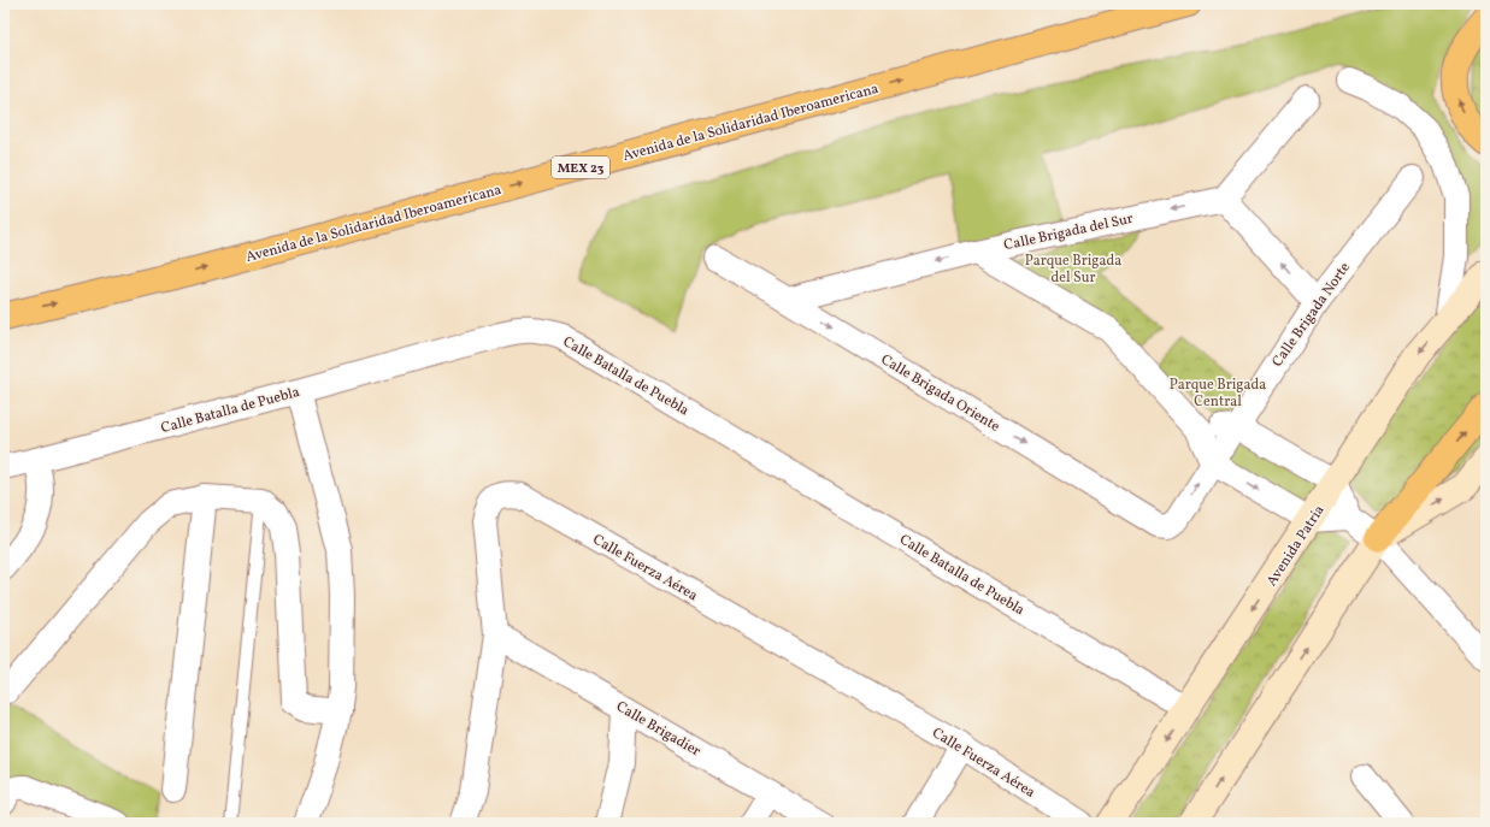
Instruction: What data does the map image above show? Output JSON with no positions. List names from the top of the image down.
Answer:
{
  "streets": {
    "highway": ["Avenida de la Solidaridad Iberoamericana", "MEX 23"],
    "street": [
      "Calle Brigada del Sur",
      "Calle Brigada Norte",
      "Calle Batalla de Puebla",
      "Calle Brigada Oriente",
      "Avenida Patria",
      "Calle Fuerza Aérea",
      "Calle Brigadier"
    ]
  },
  "crossings": [
    ["Calle Brigada del Sur", "Calle Brigada Oriente"],
    ["Calle Brigada Norte", "Calle Brigada Oriente"],
    ["Calle Batalla de Puebla", "Avenida Patria"],
    ["Calle Fuerza Aérea", "Calle Brigadier"]
  ],
  "one_way": ["Avenida de la Solidaridad Iberoamericana", "Calle Brigada del Sur"],
  "parks": ["Parque Brigada del Sur", "Parque Brigada Central"]
}
